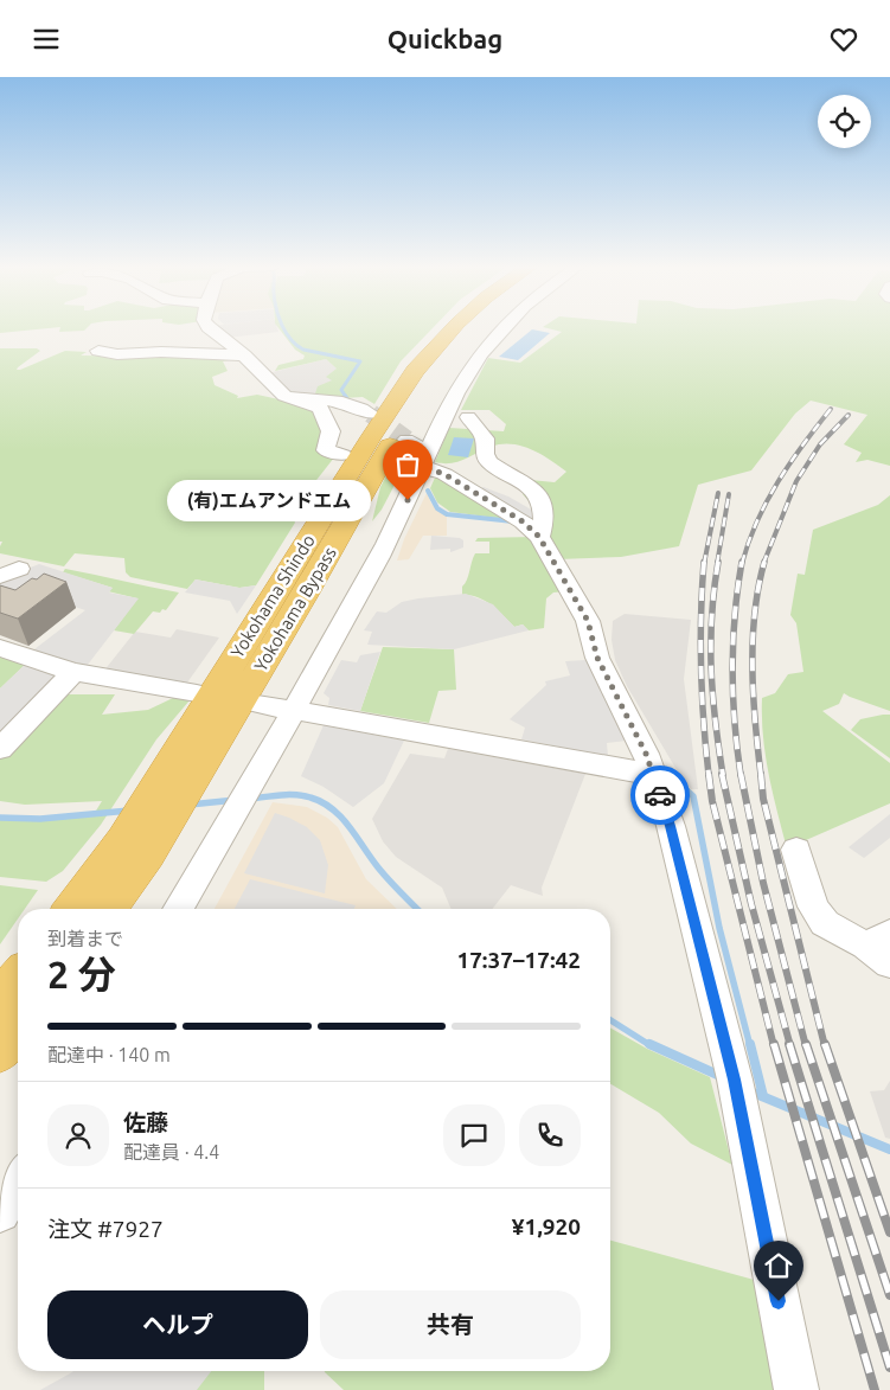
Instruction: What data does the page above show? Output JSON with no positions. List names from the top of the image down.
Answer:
{
  "streets": {
    "highway": ["Yokohama Shindo", "Yokohama Bypass"]
  },
  "places": ["(有)エムアンドエム"],
  "page": {
    "header": "Quickbag",
    "bubble": "(有)エムアンドエム",
    "heading": ["2 分", "到着まで", "17:37–17:42"],
    "panel": [
      "佐藤",
      "配達員 · 4.4",
      "注文 #7927",
      "¥1,920"
    ],
    "bar": "配達中 · 140 m",
    "buttons": ["ヘルプ", "共有"]
  }
}
